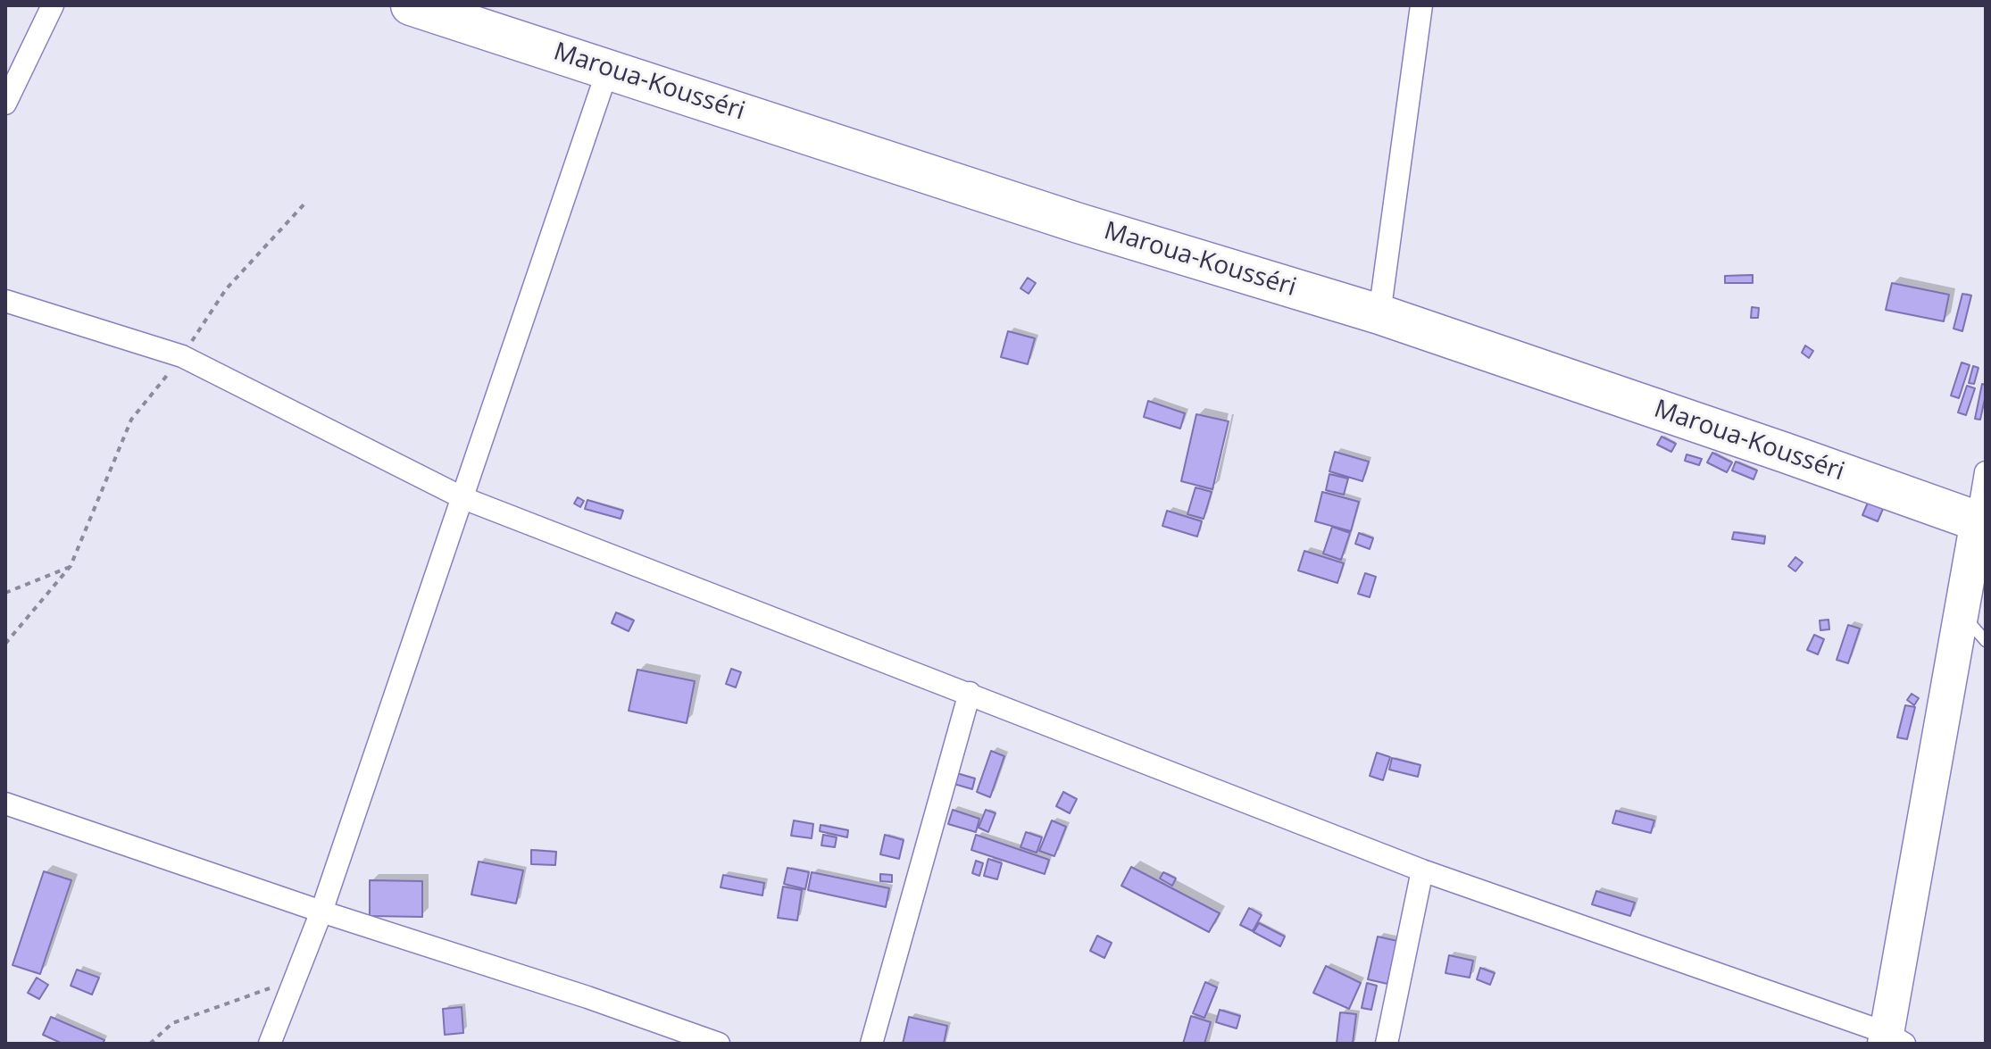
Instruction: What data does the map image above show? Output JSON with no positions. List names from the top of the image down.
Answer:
{
  "streets": {
    "highway": ["Maroua-Kousséri"]
  }
}
